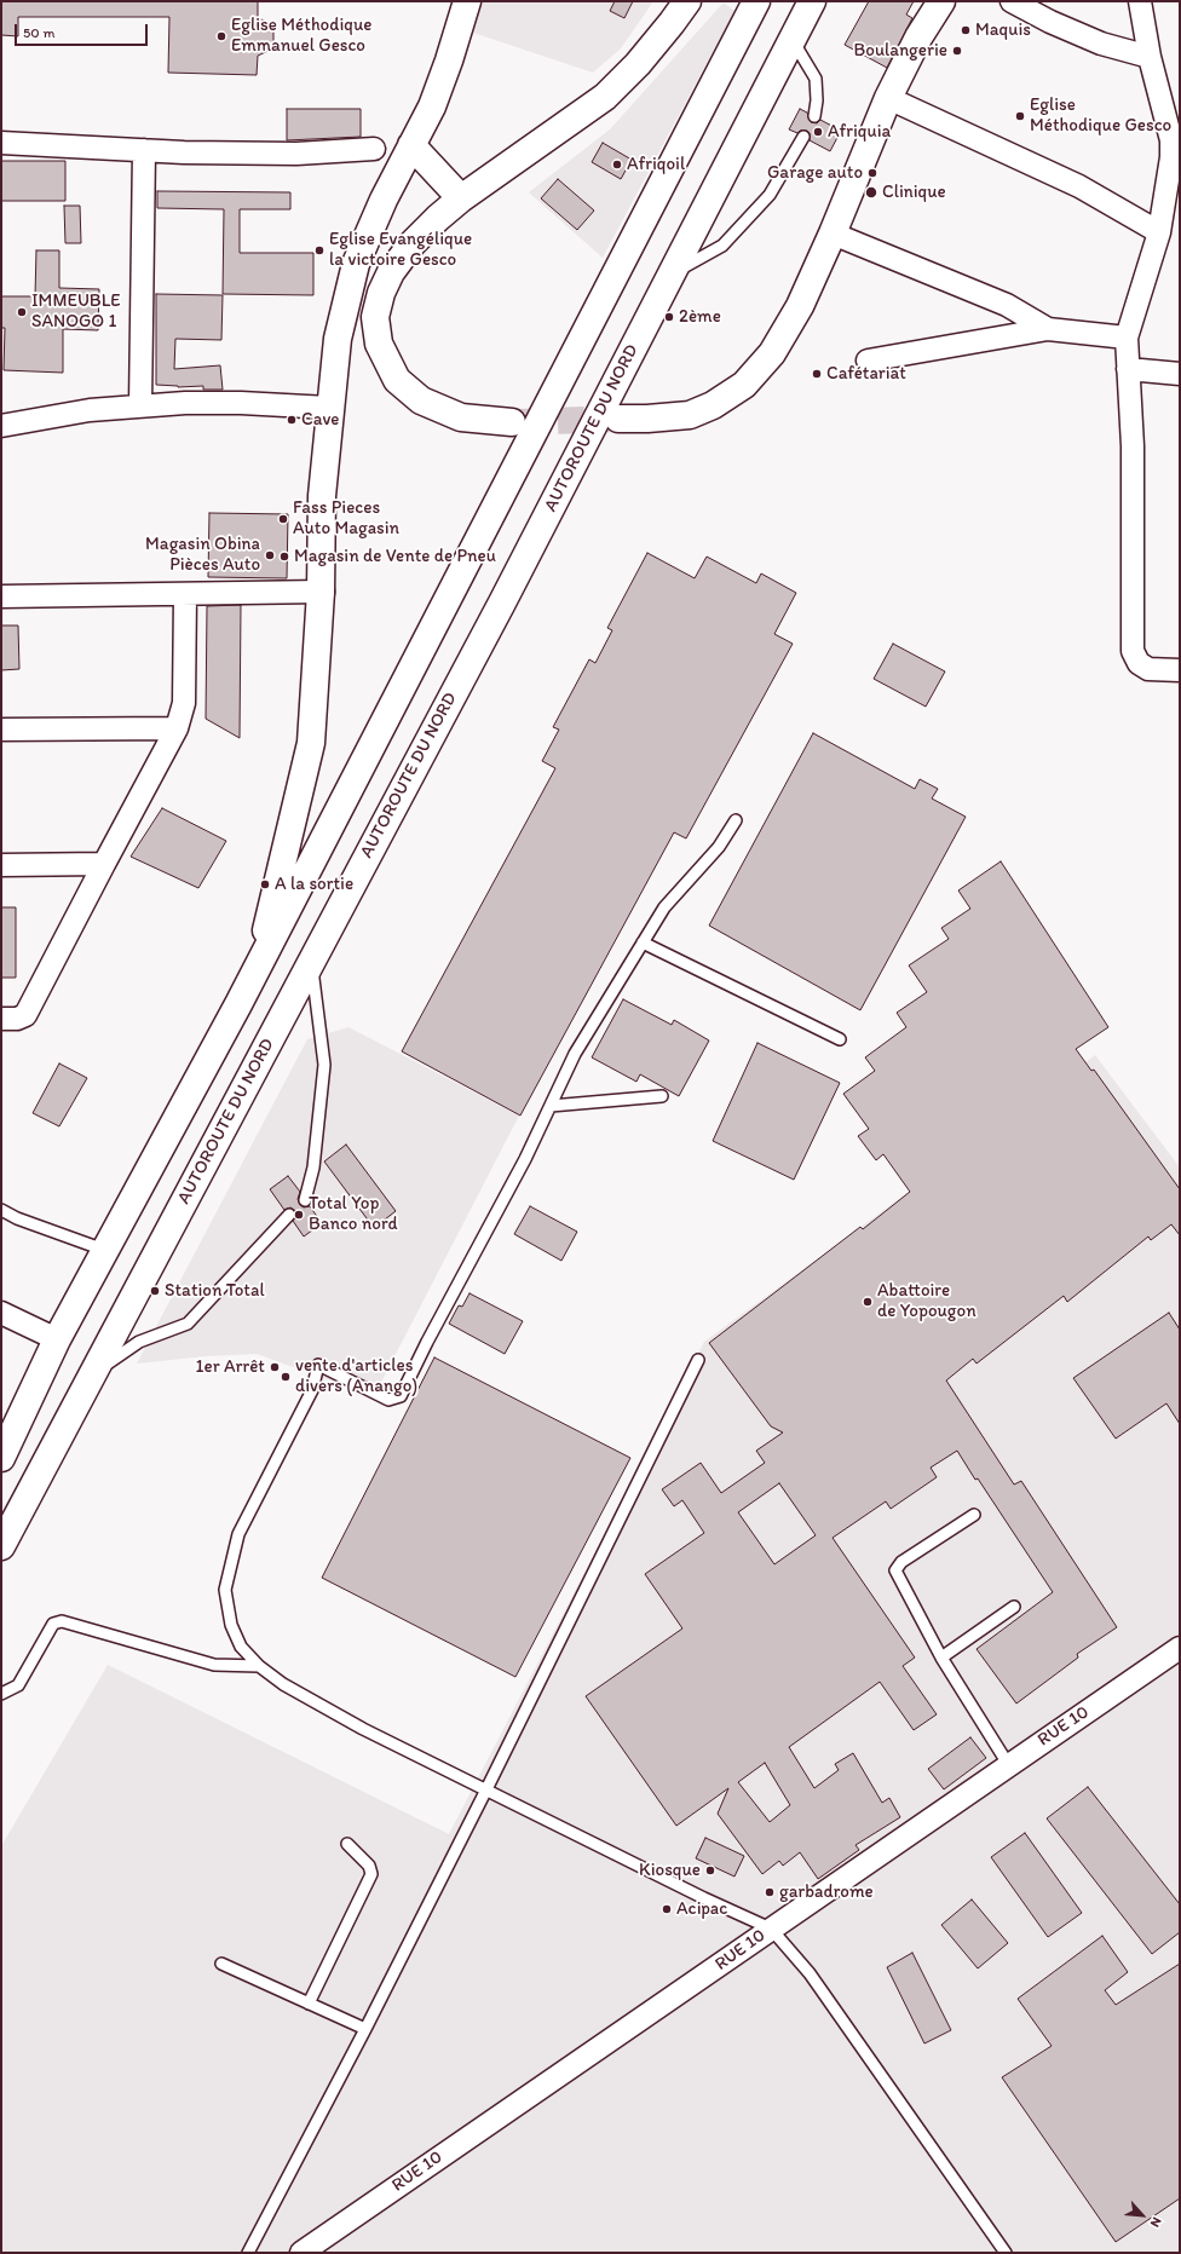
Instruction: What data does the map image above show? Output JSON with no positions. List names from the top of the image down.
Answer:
{
  "streets": {
    "main road": ["AUTOROUTE DU NORD"],
    "street": ["RUE 10"]
  },
  "places": [
    "Maquis",
    "Eglise Méthodique Emmanuel Gesco",
    "Boulangerie",
    "Eglise Méthodique Gesco",
    "Afriquia",
    "Afriqoil",
    "Garage auto",
    "Clinique",
    "Eglise Evangélique la victoire Gesco",
    "IMMEUBLE SANOGO 1",
    "2ème",
    "Cafétariat",
    "Cave",
    "Fass Pieces Auto Magasin",
    "Magasin Obina Pièces Auto",
    "Magasin de Vente de Pneu",
    "A la sortie",
    "Total Yop Banco nord",
    "Station Total",
    "Abattoire de Yopougon",
    "1er Arrêt",
    "vente d'articles divers (Anango)",
    "Kiosque",
    "garbadrome",
    "Acipac"
  ],
  "scale_bar": "50 m",
  "north": "bottom right"
}
